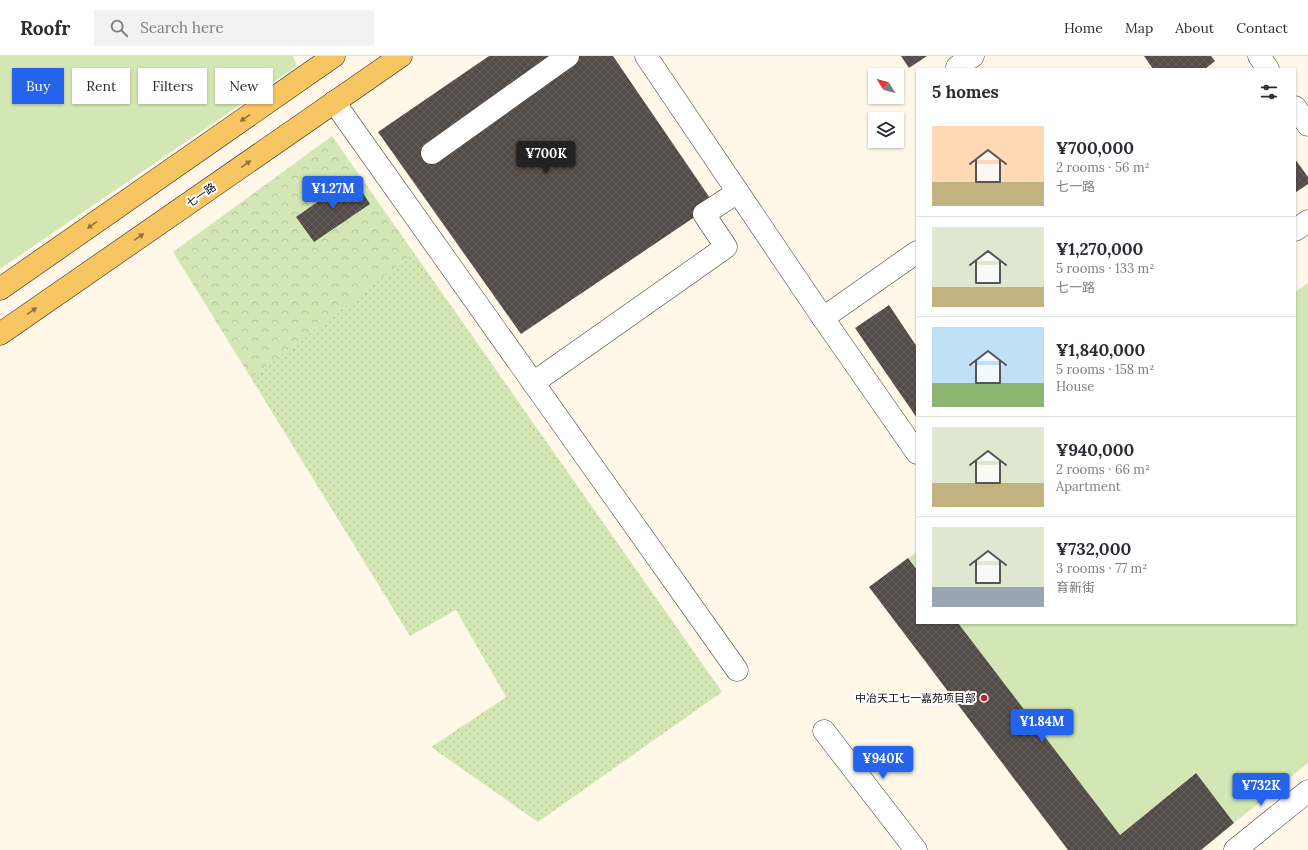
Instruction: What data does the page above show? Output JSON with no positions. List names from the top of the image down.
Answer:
{
  "streets": {
    "main road": ["七一路"]
  },
  "places": ["中冶天工七一嘉苑项目部"],
  "north": "top left",
  "page": {
    "header": "Roofr",
    "search": "Search here",
    "nav": [
      "Home",
      "Map",
      "About",
      "Contact"
    ],
    "chip": [
      "Buy",
      "Rent",
      "Filters",
      "New"
    ],
    "heading": "5 homes",
    "list": [
      {
        "name": "¥700,000",
        "note": "2 rooms · 56 m² · 七一路"
      },
      {
        "name": "¥1,270,000",
        "note": "5 rooms · 133 m² · 七一路"
      },
      {
        "name": "¥1,840,000",
        "note": "5 rooms · 158 m² · House"
      },
      {
        "name": "¥940,000",
        "note": "2 rooms · 66 m² · Apartment"
      },
      {
        "name": "¥732,000",
        "note": "3 rooms · 77 m² · 育新街"
      }
    ],
    "price": [
      "¥700K",
      "¥1.27M",
      "¥1.84M",
      "¥940K",
      "¥732K"
    ]
  }
}
